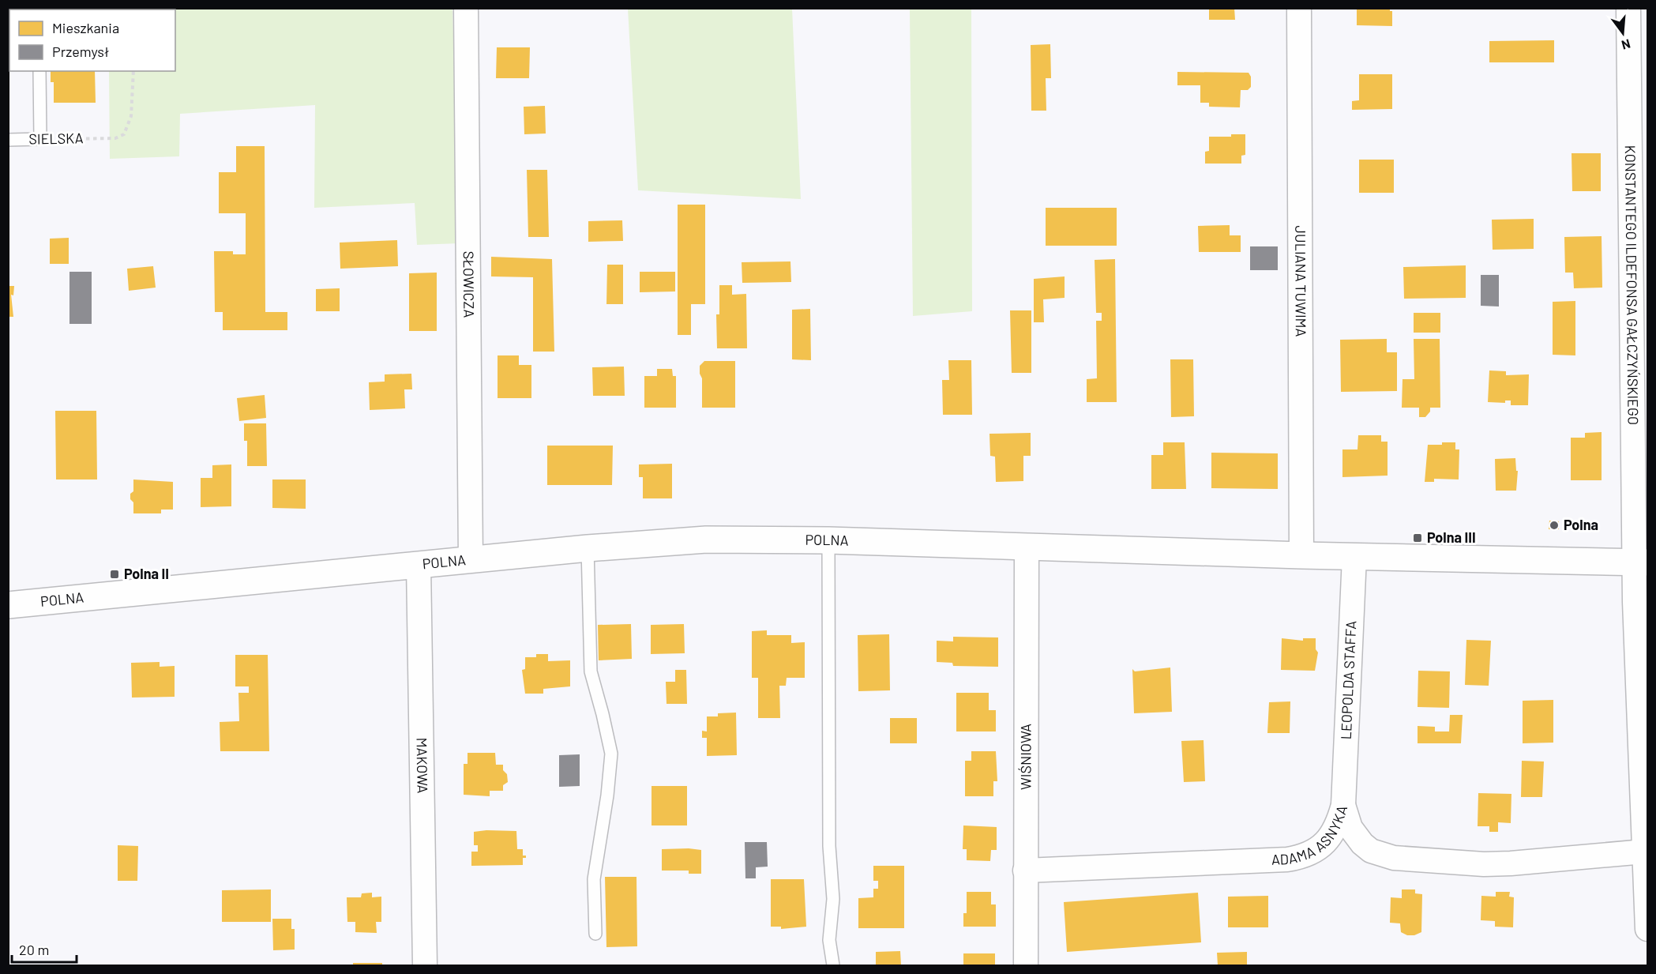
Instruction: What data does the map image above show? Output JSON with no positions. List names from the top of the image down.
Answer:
{
  "streets": {
    "street": [
      "JULIANA TUWIMA",
      "SŁOWICZA",
      "KONSTANTEGO ILDEFONSA GAŁCZYŃSKIEGO",
      "POLNA",
      "LEOPOLDA STAFFA",
      "WIŚNIOWA",
      "MAKOWA",
      "ADAMA ASNYKA"
    ],
    "lane": ["SIELSKA"]
  },
  "crossings": [
    ["JULIANA TUWIMA", "POLNA"],
    ["SŁOWICZA", "POLNA"],
    ["KONSTANTEGO ILDEFONSA GAŁCZYŃSKIEGO", "POLNA"],
    ["KONSTANTEGO ILDEFONSA GAŁCZYŃSKIEGO", "ADAMA ASNYKA"],
    ["POLNA", "LEOPOLDA STAFFA"],
    ["POLNA", "WIŚNIOWA"],
    ["POLNA", "MAKOWA"],
    ["LEOPOLDA STAFFA", "ADAMA ASNYKA"],
    ["WIŚNIOWA", "ADAMA ASNYKA"]
  ],
  "places": {
    "other": ["Polna"],
    "transit": ["Polna III", "Polna II"]
  },
  "legend": ["Mieszkania", "Przemysł"],
  "scale_bar": "20 m",
  "north": "bottom"
}
